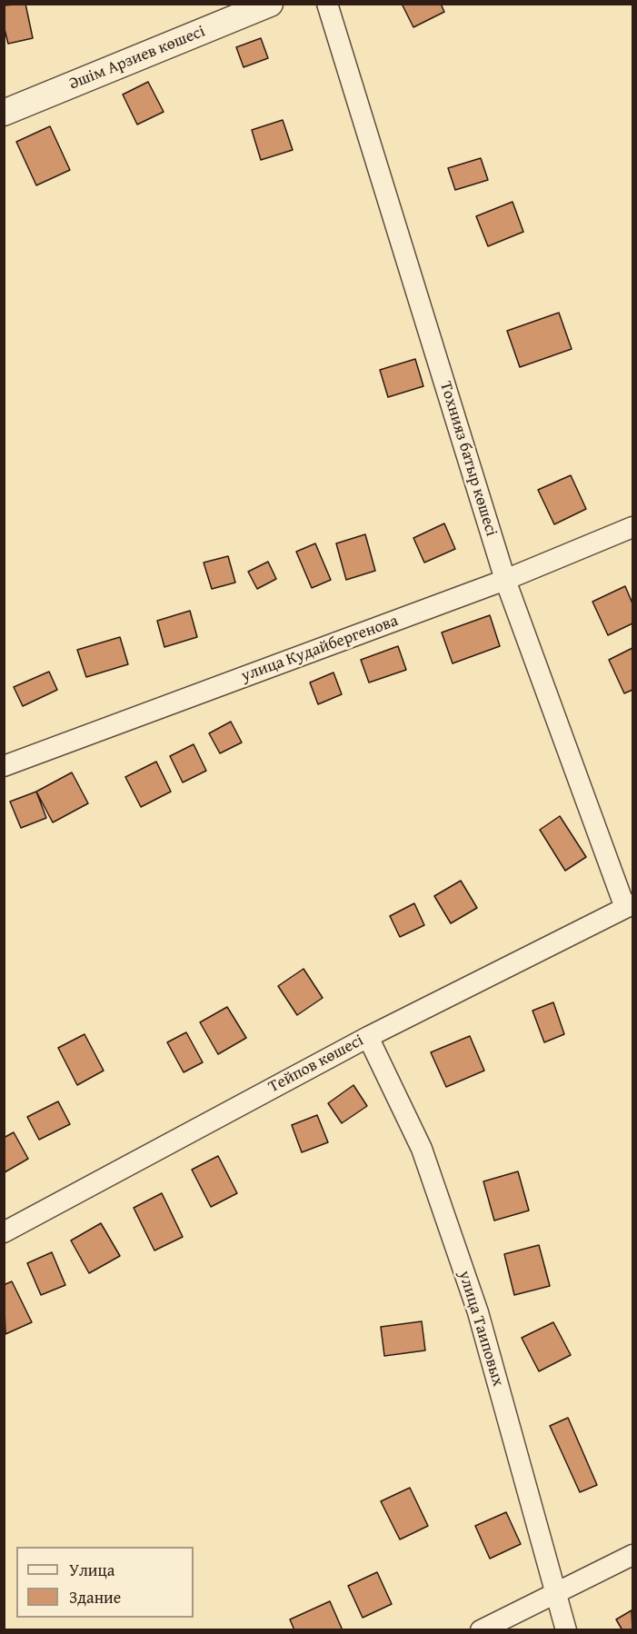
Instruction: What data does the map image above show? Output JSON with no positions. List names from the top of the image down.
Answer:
{
  "streets": {
    "street": [
      "Әшім Арзиев көшесі",
      "Тохнияз батыр көшесі",
      "улица Кудайбергенова",
      "Тейпов көшесі",
      "улица Таиповых"
    ]
  },
  "crossings": [
    ["Тохнияз батыр көшесі", "улица Кудайбергенова"],
    ["Тохнияз батыр көшесі", "Тейпов көшесі"],
    ["Тейпов көшесі", "улица Таиповых"]
  ],
  "legend": ["Улица", "Здание"]
}
